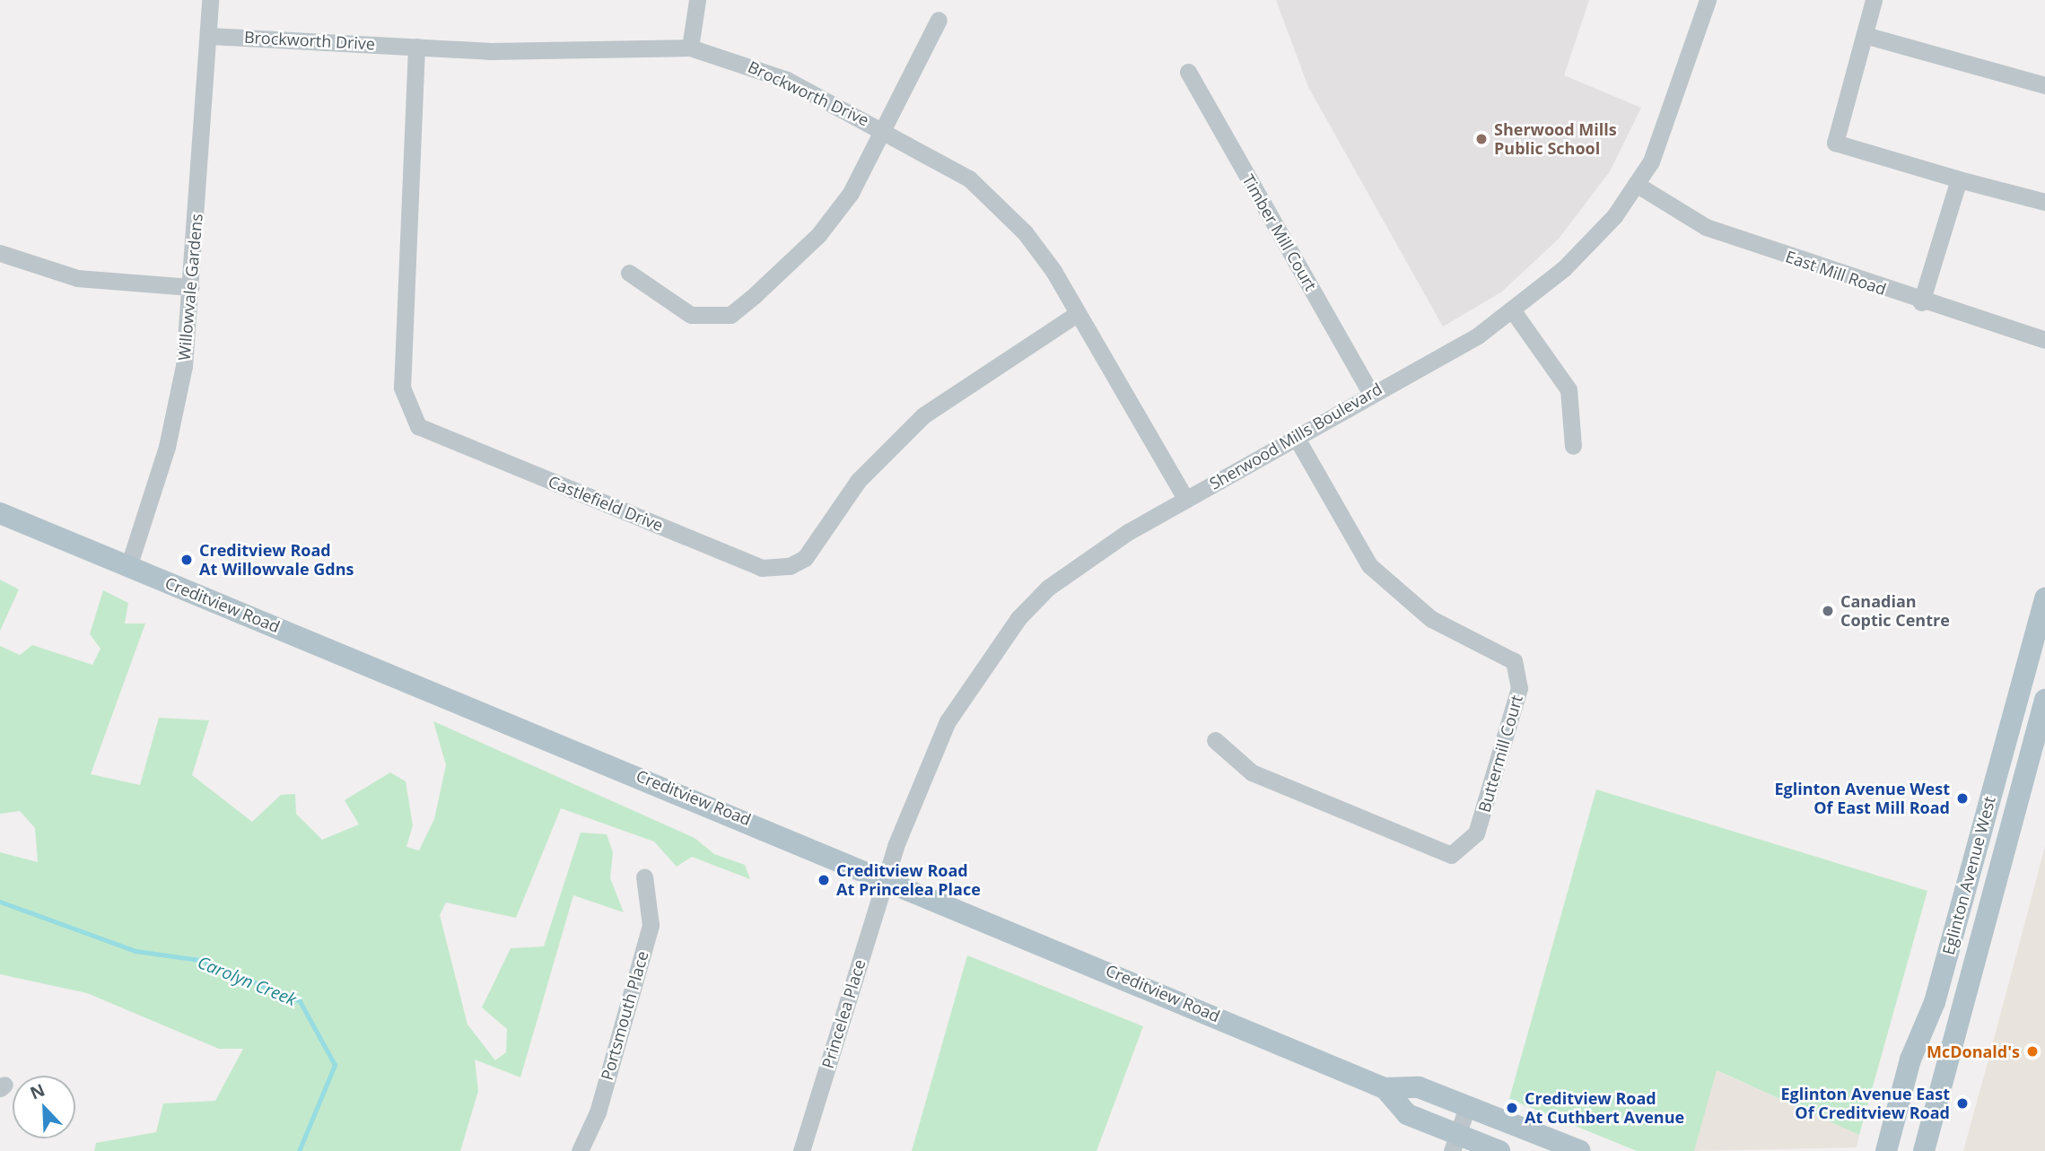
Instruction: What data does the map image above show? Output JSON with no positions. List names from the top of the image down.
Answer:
{
  "streets": {
    "main road": ["Creditview Road", "Eglinton Avenue West"],
    "street": [
      "Brockworth Drive",
      "Timber Mill Court",
      "East Mill Road",
      "Willowvale Gardens",
      "Sherwood Mills Boulevard",
      "Castlefield Drive",
      "Buttermill Court",
      "Princelea Place",
      "Portsmouth Place"
    ]
  },
  "crossings": [
    ["Brockworth Drive", "Willowvale Gardens"],
    ["Brockworth Drive", "Sherwood Mills Boulevard"],
    ["Brockworth Drive", "Castlefield Drive"],
    ["Timber Mill Court", "Sherwood Mills Boulevard"],
    ["East Mill Road", "Sherwood Mills Boulevard"],
    ["Willowvale Gardens", "Creditview Road"],
    ["Sherwood Mills Boulevard", "Creditview Road"],
    ["Sherwood Mills Boulevard", "Buttermill Court"],
    ["Sherwood Mills Boulevard", "Princelea Place"],
    ["Creditview Road", "Princelea Place"]
  ],
  "water": ["Carolyn Creek"],
  "places": [
    "Sherwood Mills Public School",
    "Creditview Road At Willowvale Gdns",
    "Canadian Coptic Centre",
    "Eglinton Avenue West Of East Mill Road",
    "Creditview Road At Princelea Place",
    "McDonald's",
    "Eglinton Avenue East Of Creditview Road",
    "Creditview Road At Cuthbert Avenue"
  ],
  "north": "top left"
}
